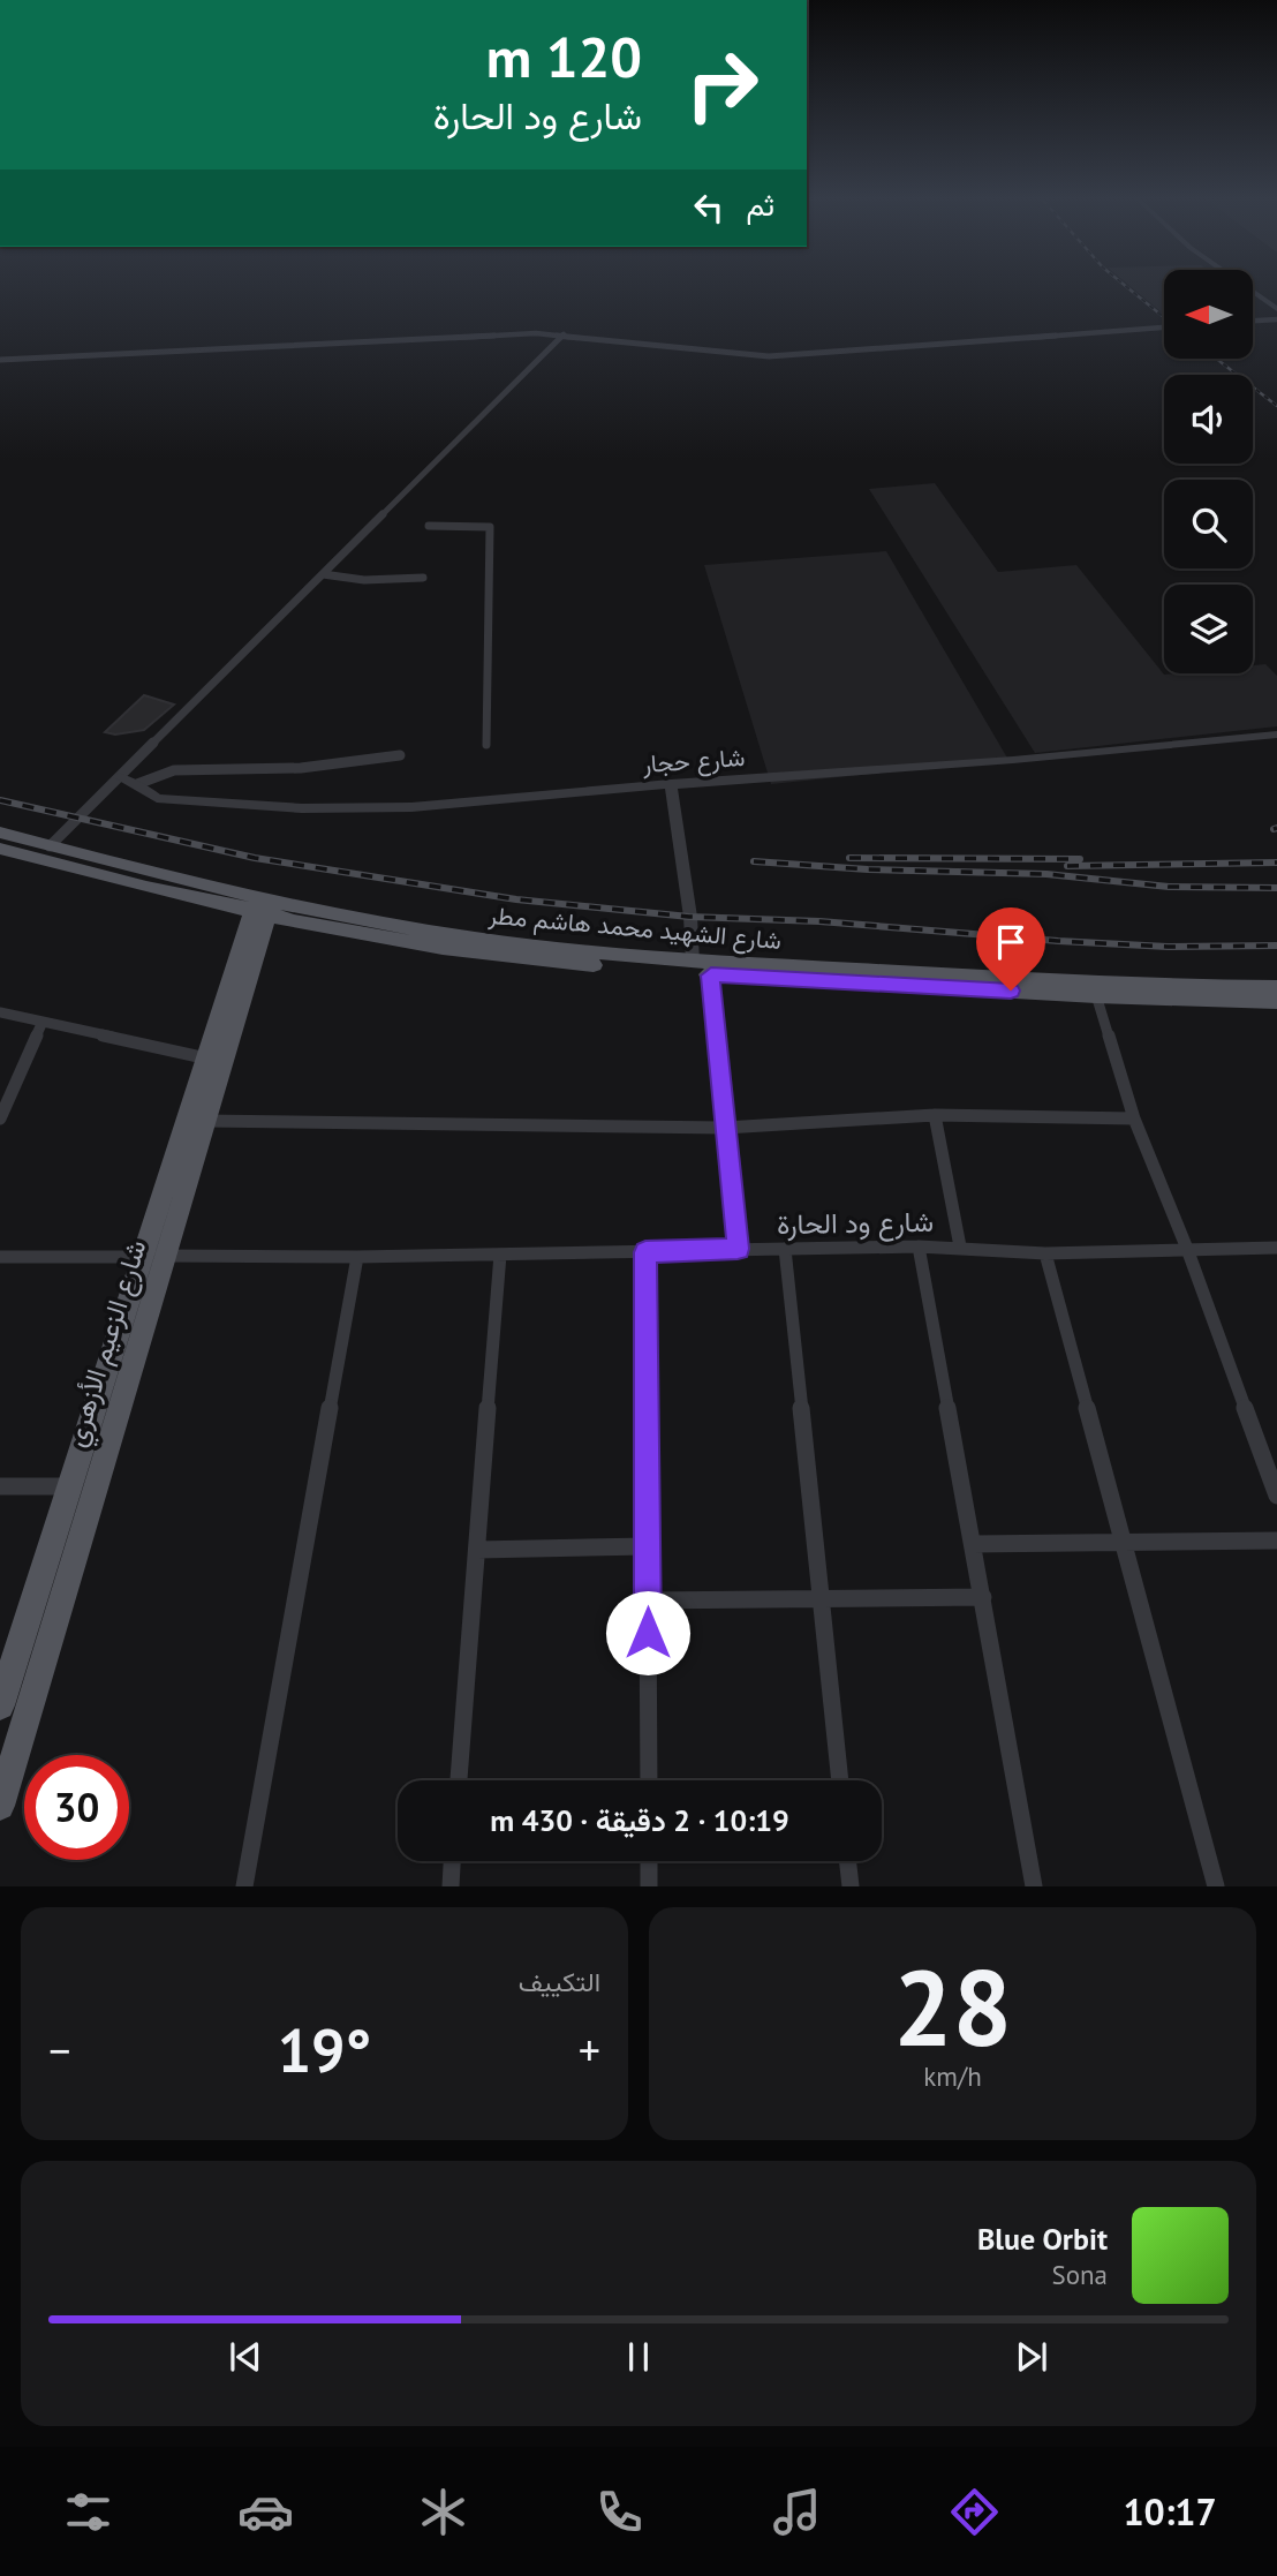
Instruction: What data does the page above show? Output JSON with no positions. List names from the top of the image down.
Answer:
{
  "streets": {
    "main road": ["شارع الشهيد محمد هاشم مطر", "شارع الزعيم الأزهري"],
    "street": ["شارع حجار", "شارع ود الحارة"]
  },
  "crossings": [
    ["شارع الشهيد محمد هاشم مطر", "شارع الزعيم الأزهري"],
    ["شارع ود الحارة", "شارع الزعيم الأزهري"]
  ],
  "north": "left",
  "page": {
    "turn": ["120 m", "شارع ود الحارة"],
    "then": "ثم",
    "limit": "30",
    "trip": "10:19 · 2 دقيقة · 430 m",
    "tile": [
      ["28", "km/h"],
      "التكييف"
    ],
    "heat": ["−", "19°", "+"],
    "song": ["Blue Orbit", "Sona"],
    "tabs": "10:17"
  }
}
